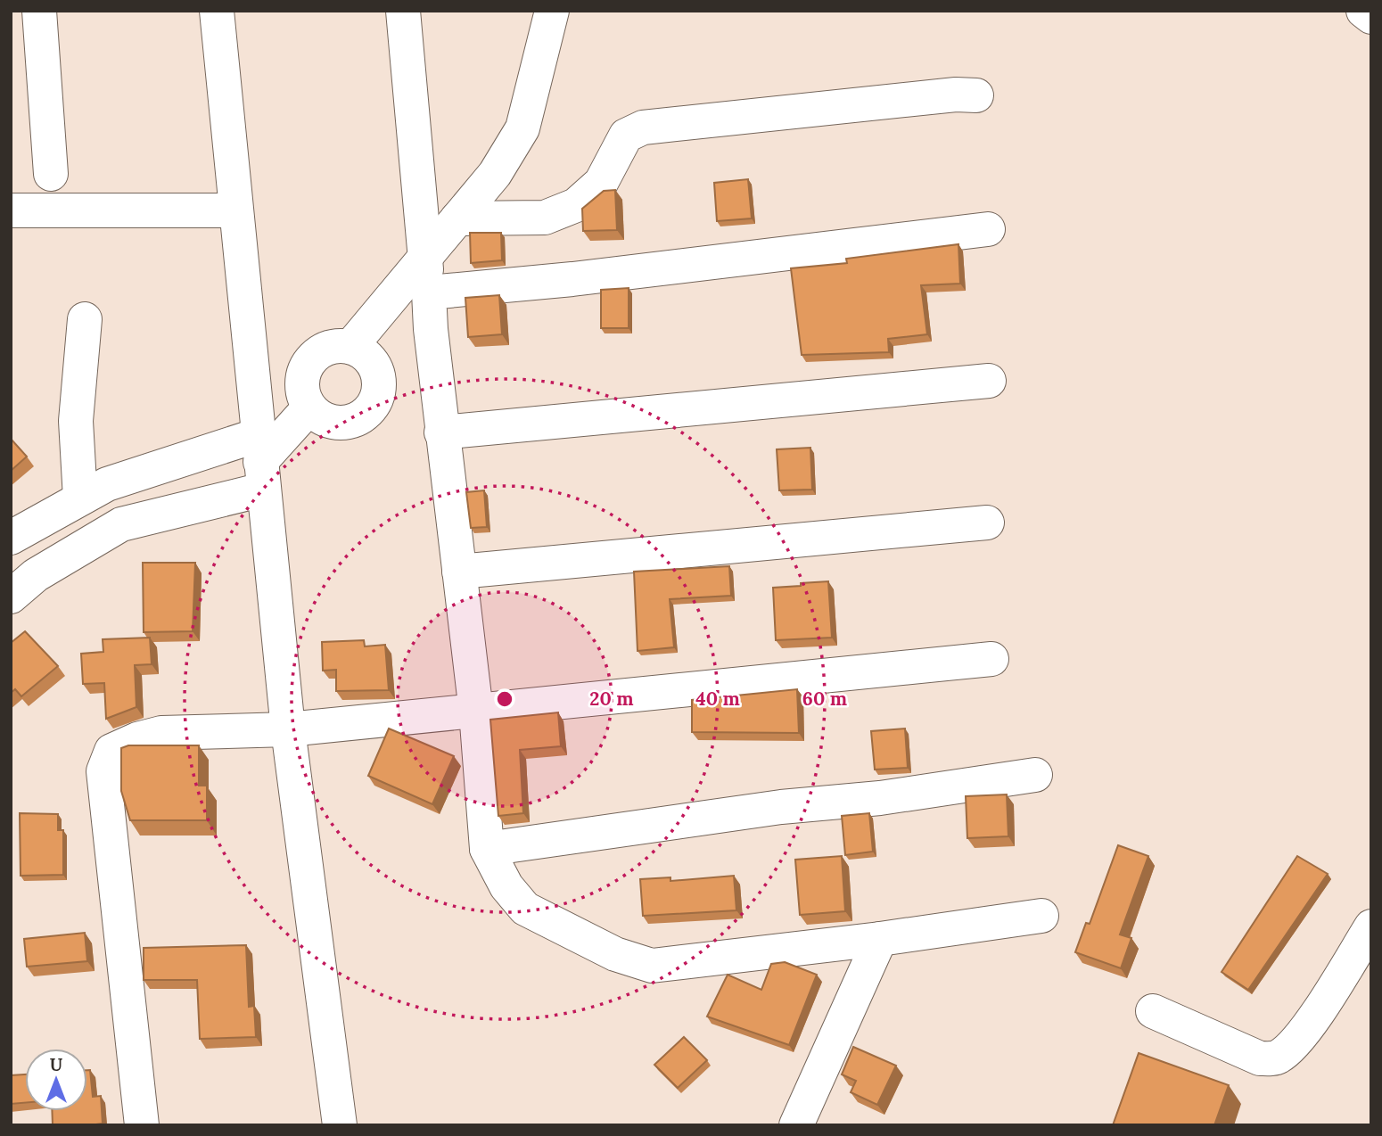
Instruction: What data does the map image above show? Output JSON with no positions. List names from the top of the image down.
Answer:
{
  "north": "top",
  "rings": ["20 m", "40 m", "60 m"]
}
